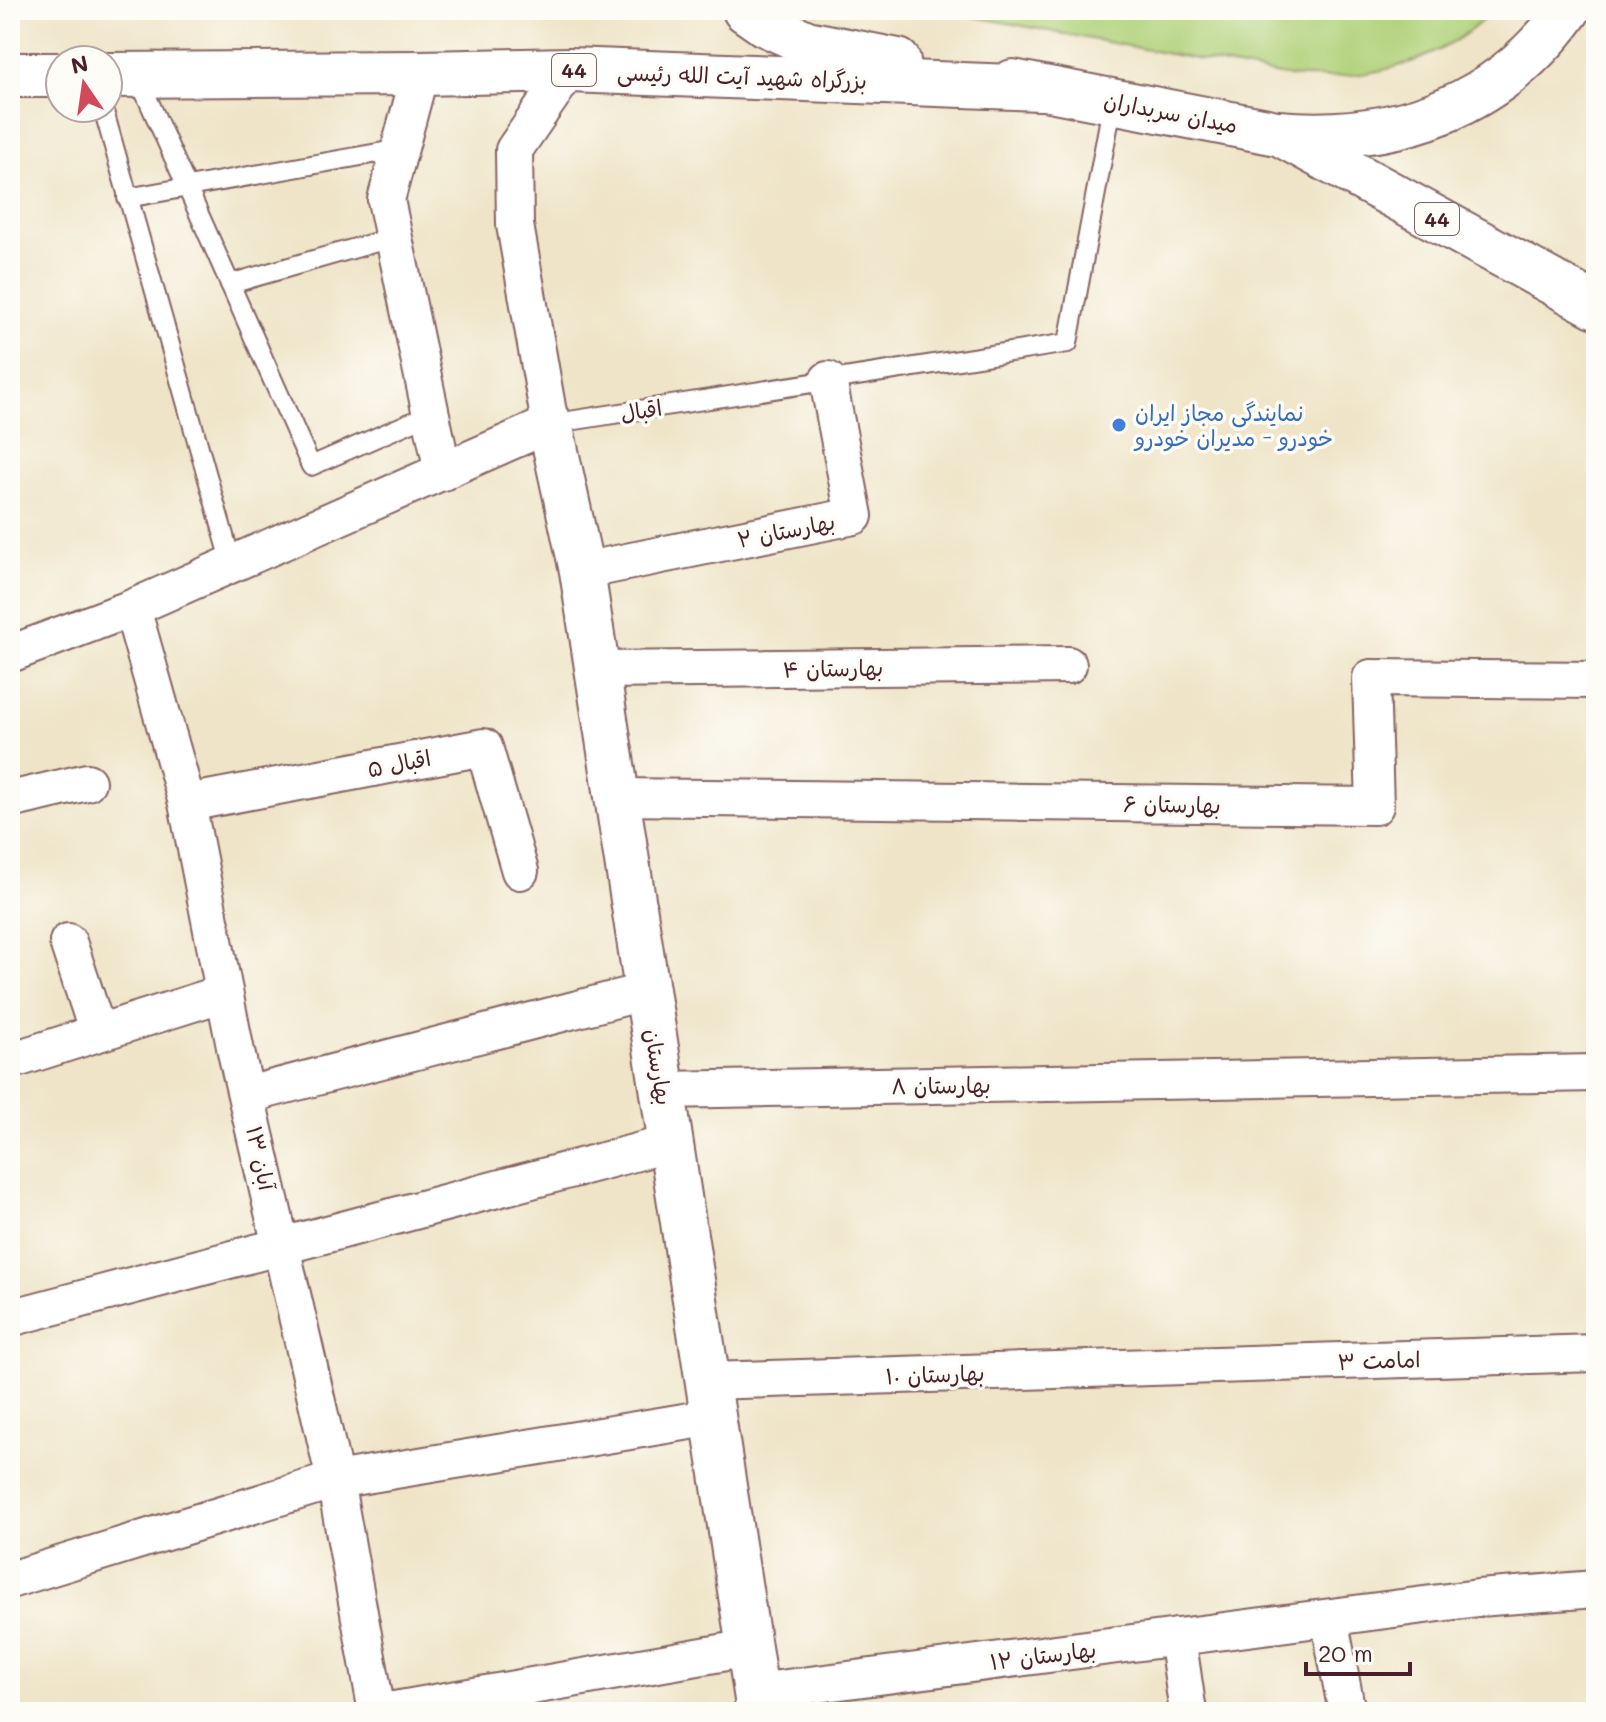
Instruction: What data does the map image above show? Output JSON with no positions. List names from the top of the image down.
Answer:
{
  "streets": {
    "main road": [
      "44",
      "بزرگراه شهید آیت الله رئیسی",
      "میدان سربداران",
      "بهارستان"
    ],
    "street": [
      "اقبال",
      "بهارستان ۲",
      "بهارستان ۴",
      "اقبال ۵",
      "بهارستان ۶",
      "بهارستان ۸",
      "۱۳ آبان",
      "امامت ۳",
      "بهارستان ۱۰",
      "بهارستان ۱۲"
    ]
  },
  "crossings": [
    ["44", "میدان سربداران"],
    ["بزرگراه شهید آیت الله رئیسی", "میدان سربداران"],
    ["میدان سربداران", "اقبال"],
    ["اقبال", "بهارستان ۲"],
    ["اقبال", "بهارستان"],
    ["اقبال", "۱۳ آبان"],
    ["بهارستان ۲", "بهارستان"],
    ["بهارستان ۴", "بهارستان"],
    ["اقبال ۵", "۱۳ آبان"],
    ["بهارستان ۶", "بهارستان"],
    ["بهارستان", "بهارستان ۸"],
    ["بهارستان", "بهارستان ۱۰"],
    ["بهارستان", "بهارستان ۱۲"],
    ["۱۳ آبان", "بهارستان ۱۰"],
    ["امامت ۳", "بهارستان ۱۰"]
  ],
  "places": ["نمایندگی مجاز ایران خودرو - مدیران خودرو"],
  "scale_bar": "20 m",
  "north": "top"
}
